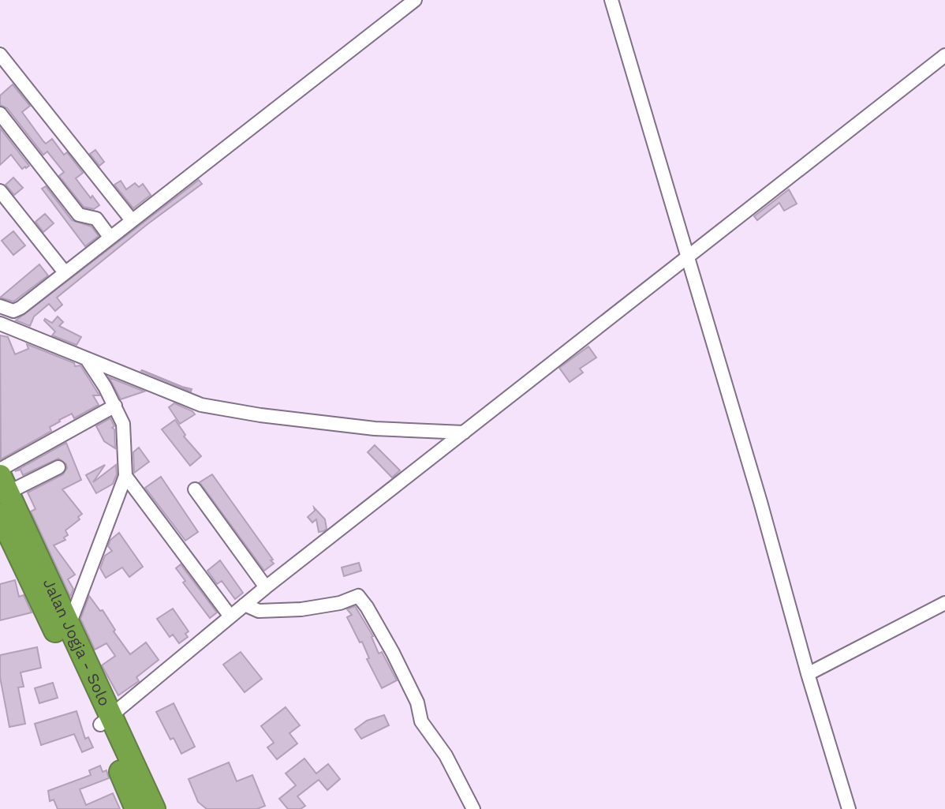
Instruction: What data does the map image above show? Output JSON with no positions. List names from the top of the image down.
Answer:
{
  "streets": {
    "highway": ["Jalan Jogja - Solo"]
  }
}
